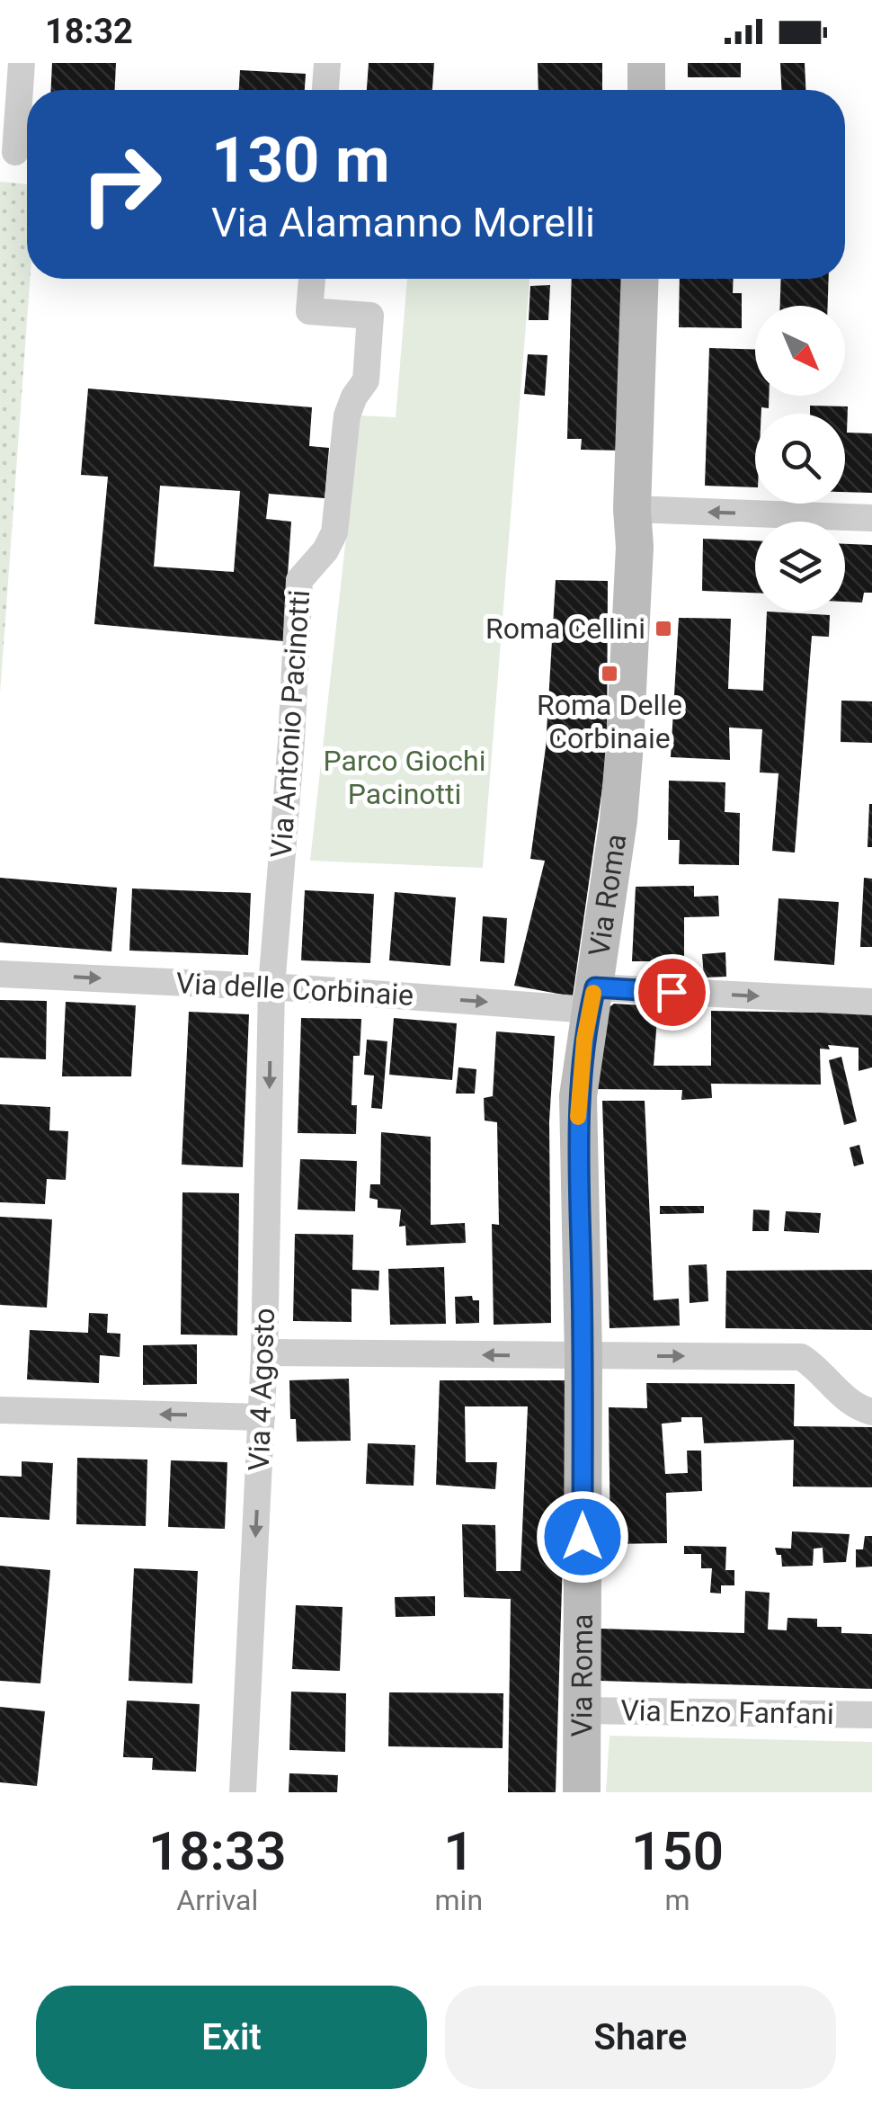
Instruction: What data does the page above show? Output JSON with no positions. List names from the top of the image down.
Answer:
{
  "streets": {
    "main road": ["Via Roma"],
    "street": [
      "Via Antonio Pacinotti",
      "Via delle Corbinaie",
      "Via 4 Agosto",
      "Via Enzo Fanfani"
    ]
  },
  "crossings": [
    ["Via Antonio Pacinotti", "Via delle Corbinaie"],
    ["Via Antonio Pacinotti", "Via 4 Agosto"],
    ["Via Roma", "Via delle Corbinaie"],
    ["Via Roma", "Via Enzo Fanfani"],
    ["Via delle Corbinaie", "Via 4 Agosto"]
  ],
  "one_way": ["Via delle Corbinaie", "Via 4 Agosto"],
  "parks": ["Parco Giochi Pacinotti"],
  "places": {
    "transit": ["Roma Cellini", "Roma Delle Corbinaie"]
  },
  "north": "bottom right",
  "page": {
    "status": "18:32",
    "turn": ["130 m", "Via Alamanno Morelli"],
    "eta": [
      "18:33",
      "Arrival",
      "1",
      "min",
      "150",
      "m"
    ],
    "buttons": ["Exit", "Share"]
  }
}
